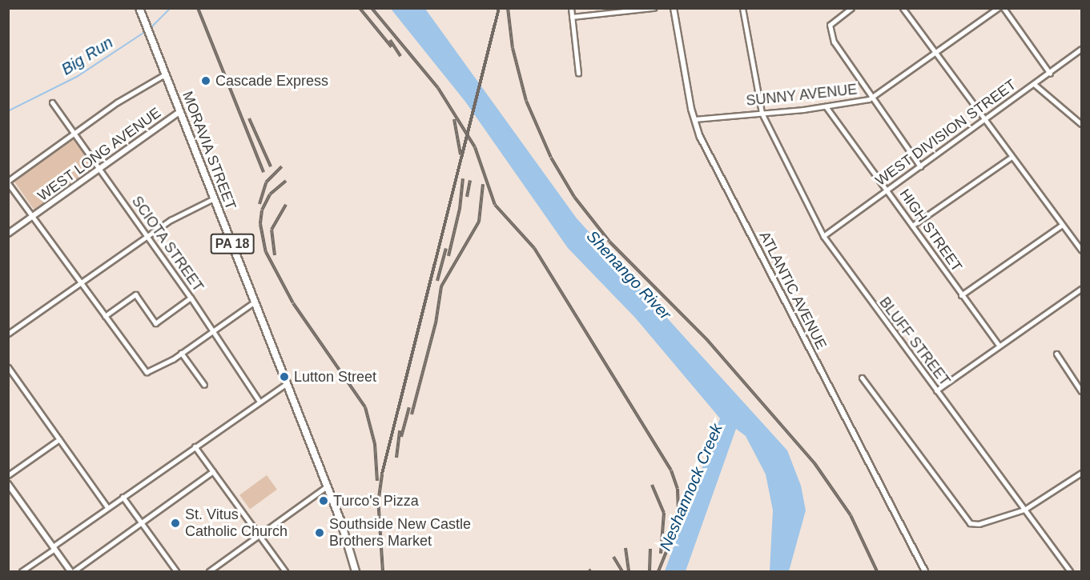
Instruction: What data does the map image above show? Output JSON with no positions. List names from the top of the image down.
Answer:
{
  "streets": {
    "main road": ["MORAVIA STREET", "PA 18"],
    "street": [
      "SUNNY AVENUE",
      "WEST DIVISION STREET",
      "WEST LONG AVENUE",
      "HIGH STREET",
      "SCIOTA STREET",
      "ATLANTIC AVENUE",
      "BLUFF STREET"
    ]
  },
  "crossings": [
    ["SUNNY AVENUE", "HIGH STREET"],
    ["SUNNY AVENUE", "ATLANTIC AVENUE"],
    ["SUNNY AVENUE", "BLUFF STREET"],
    ["WEST DIVISION STREET", "HIGH STREET"],
    ["WEST DIVISION STREET", "BLUFF STREET"],
    ["MORAVIA STREET", "WEST LONG AVENUE"],
    ["WEST LONG AVENUE", "SCIOTA STREET"]
  ],
  "water": ["Big Run", "Shenango River", "Neshannock Creek"],
  "places": [
    "Cascade Express",
    "Lutton Street",
    "Turco's Pizza",
    "St. Vitus Catholic Church",
    "Southside New Castle Brothers Market"
  ]
}
